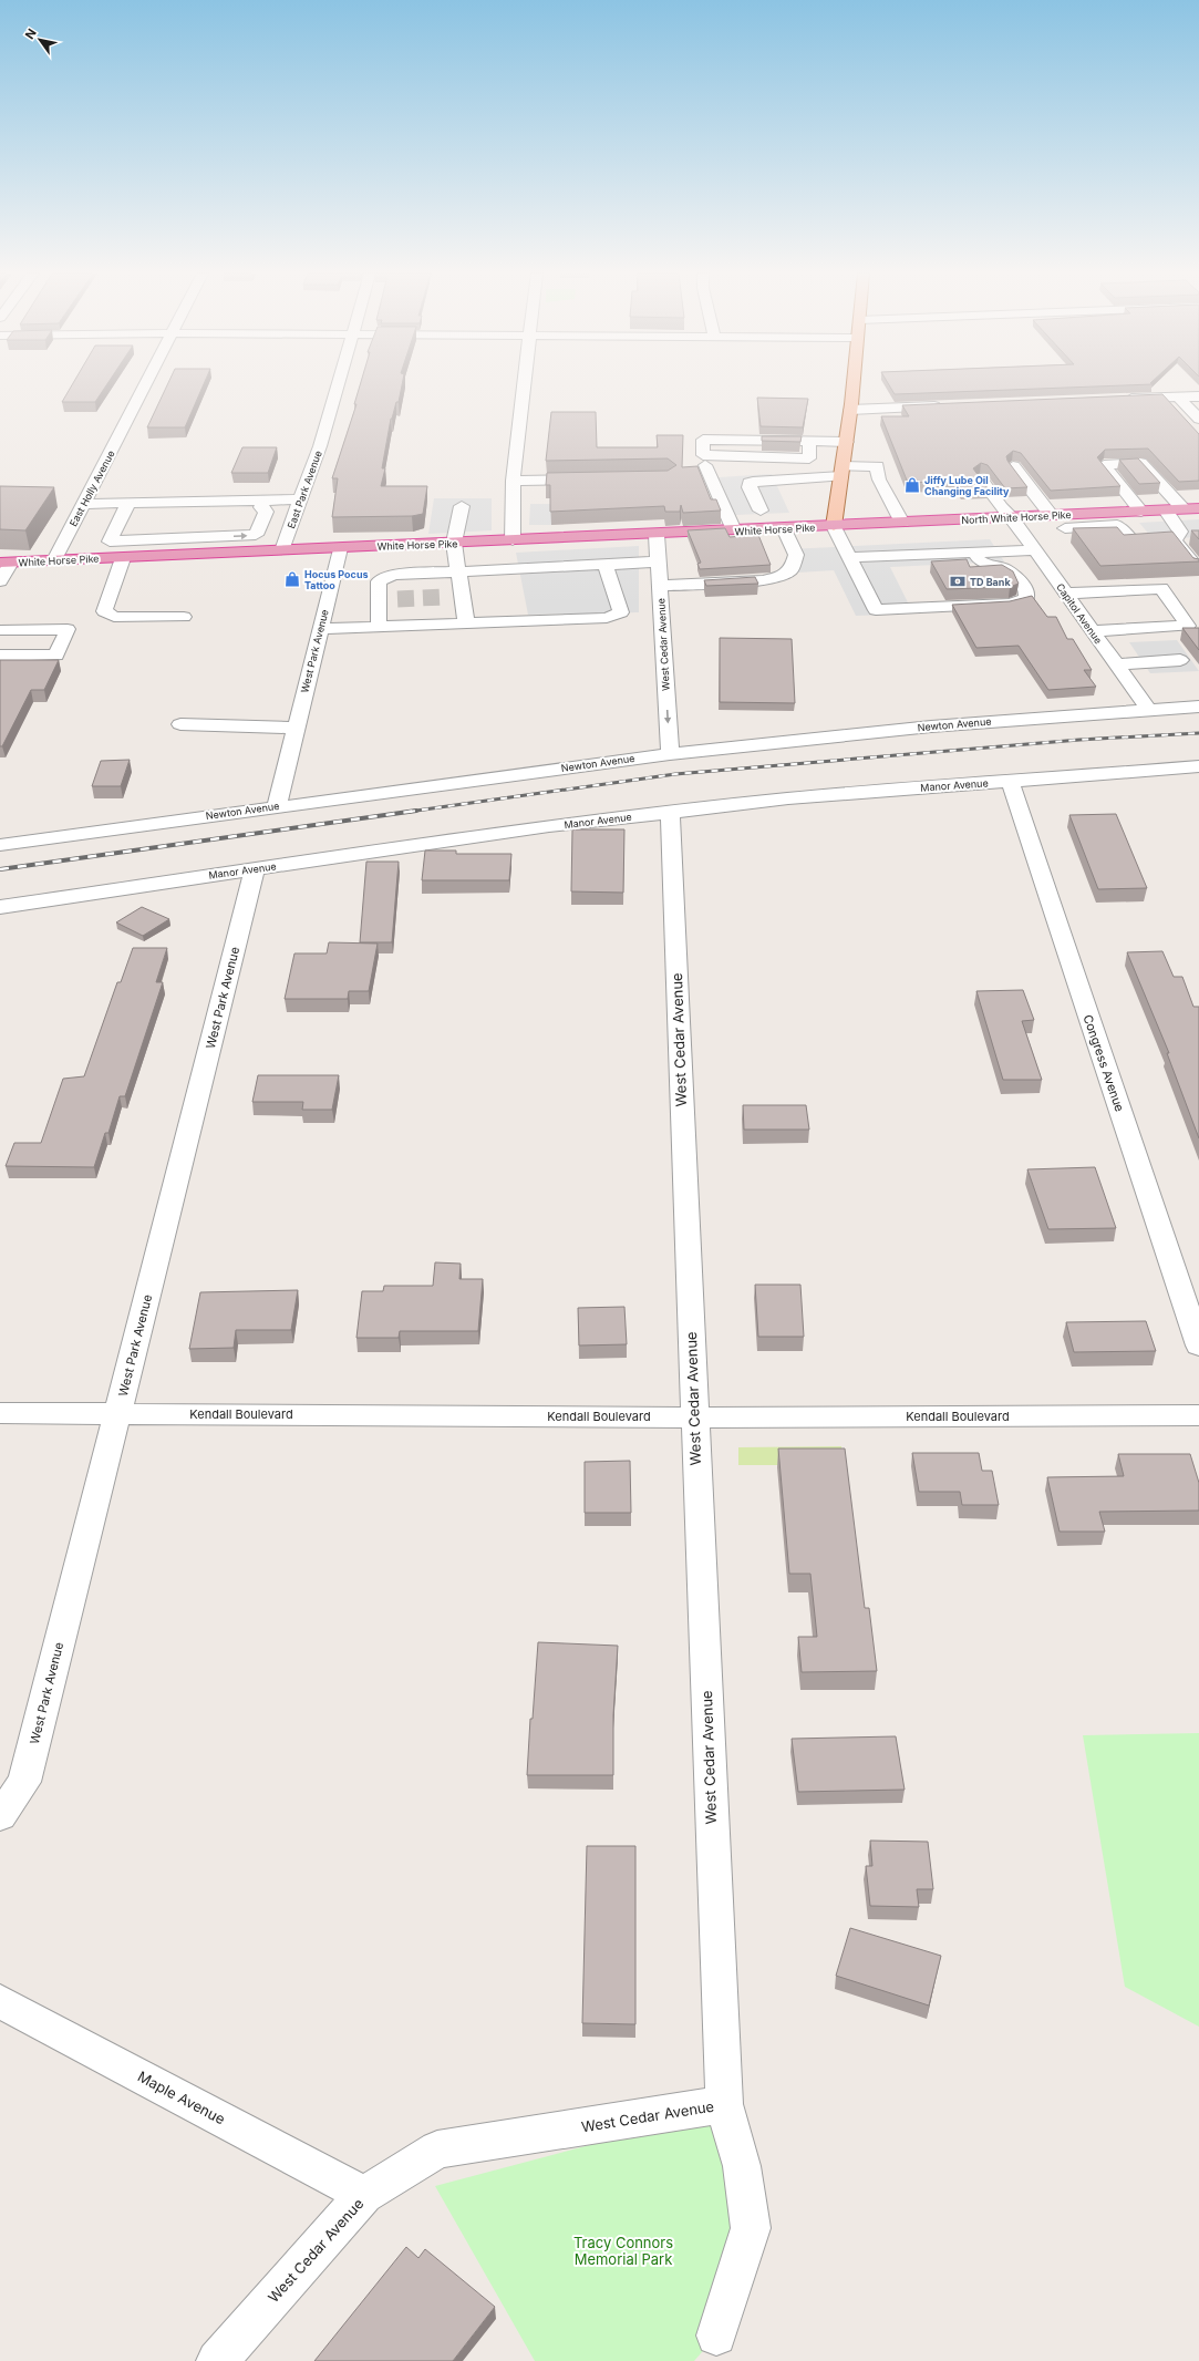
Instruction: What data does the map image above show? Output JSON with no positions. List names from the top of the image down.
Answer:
{
  "streets": {
    "highway": ["North White Horse Pike", "White Horse Pike"],
    "street": [
      "East Holly Avenue",
      "East Park Avenue",
      "Capitol Avenue",
      "West Cedar Avenue",
      "West Park Avenue",
      "Newton Avenue",
      "Manor Avenue",
      "Congress Avenue",
      "Kendall Boulevard",
      "Maple Avenue"
    ]
  },
  "crossings": [
    ["East Holly Avenue", "White Horse Pike"],
    ["East Park Avenue", "White Horse Pike"],
    ["North White Horse Pike", "White Horse Pike"],
    ["North White Horse Pike", "Capitol Avenue"],
    ["White Horse Pike", "West Cedar Avenue"],
    ["White Horse Pike", "West Park Avenue"],
    ["Capitol Avenue", "Newton Avenue"],
    ["West Cedar Avenue", "Newton Avenue"],
    ["West Cedar Avenue", "Manor Avenue"],
    ["West Cedar Avenue", "Kendall Boulevard"],
    ["West Cedar Avenue", "Maple Avenue"],
    ["West Park Avenue", "Newton Avenue"],
    ["West Park Avenue", "Manor Avenue"],
    ["West Park Avenue", "Kendall Boulevard"],
    ["Manor Avenue", "Congress Avenue"]
  ],
  "parks": ["Tracy Connors Memorial Park"],
  "places": {
    "shop": ["Jiffy Lube Oil Changing Facility", "Hocus Pocus Tattoo"],
    "bank": ["TD Bank"]
  },
  "north": "top left"
}
